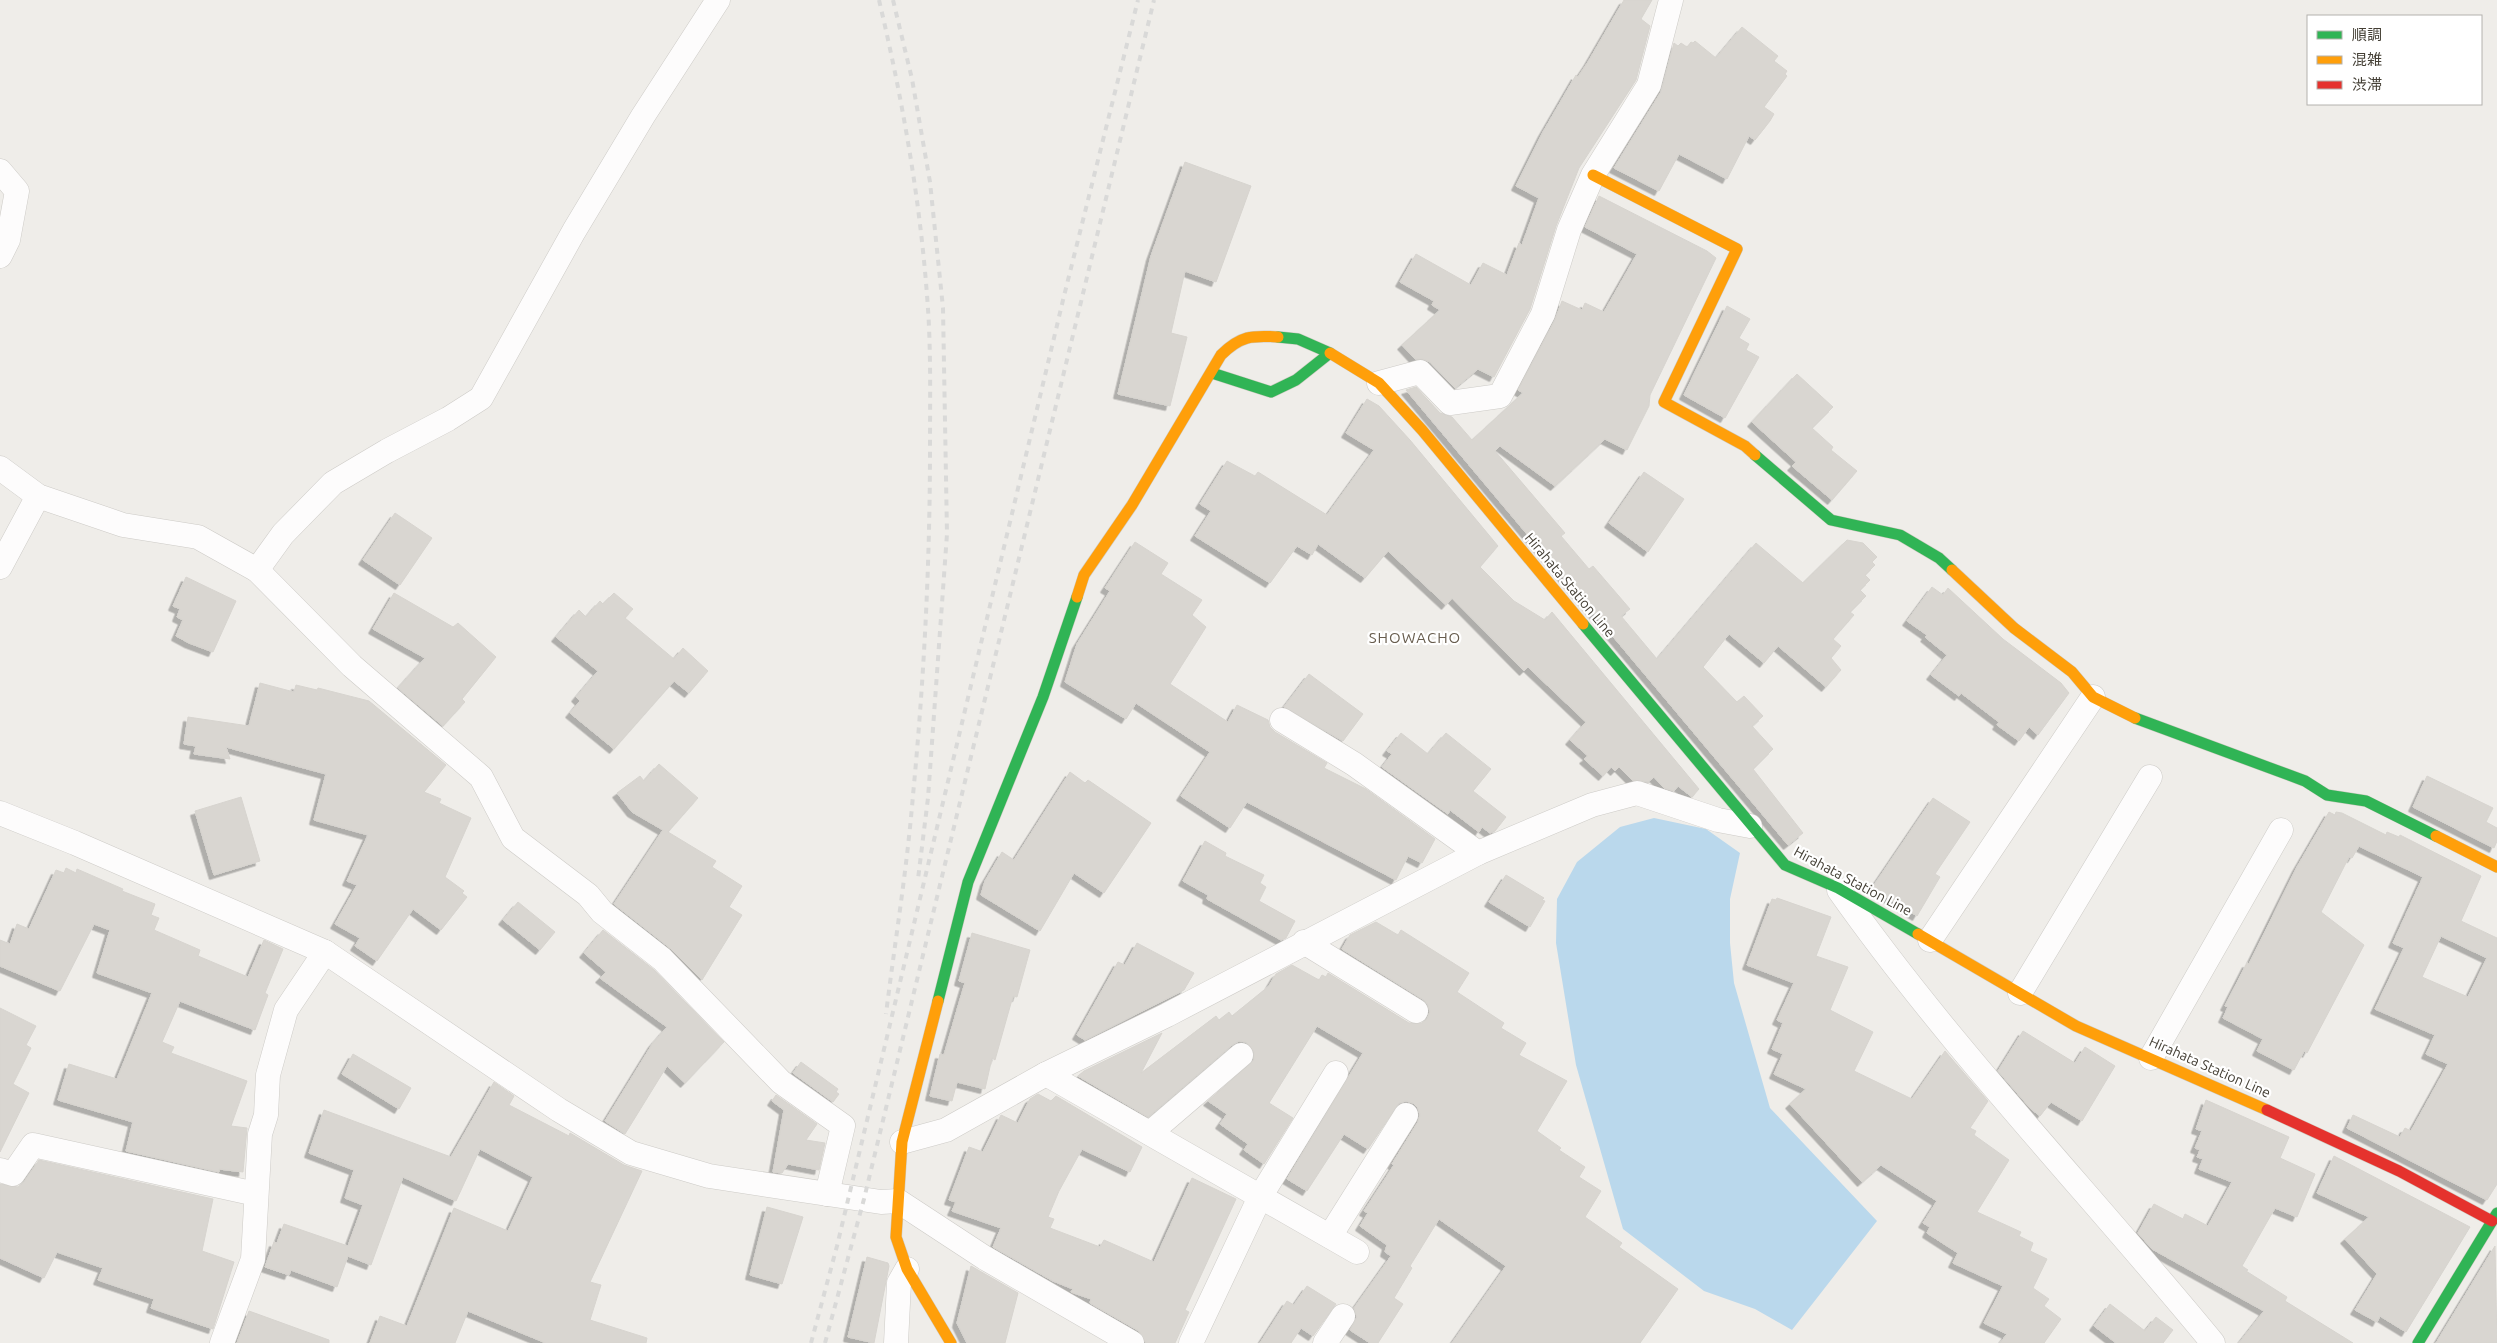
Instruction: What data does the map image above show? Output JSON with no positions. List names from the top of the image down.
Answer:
{
  "streets": {
    "street": ["Hirahata Station Line"]
  },
  "districts": ["SHOWACHO"],
  "legend": ["順調", "混雑", "渋滞"]
}
